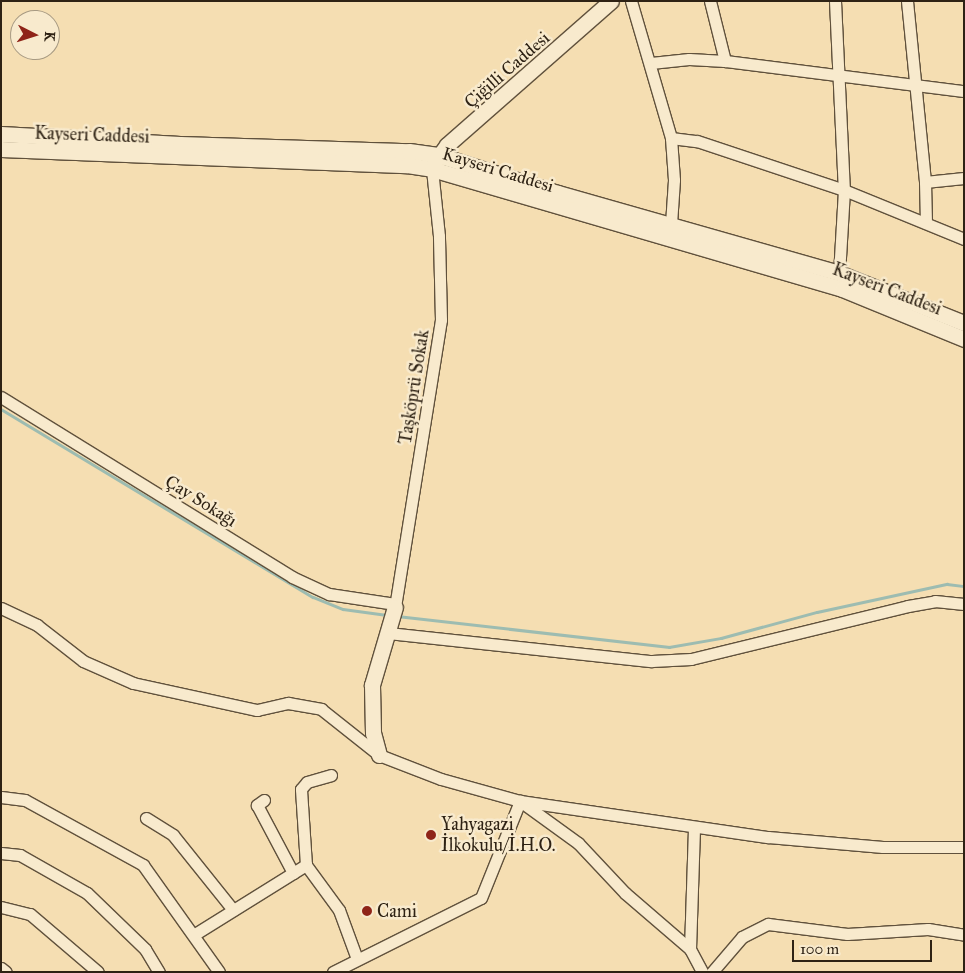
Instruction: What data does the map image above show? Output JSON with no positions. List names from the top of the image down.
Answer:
{
  "streets": {
    "main road": ["Çiğilli Caddesi", "Kayseri Caddesi"],
    "street": ["Taşköprü Sokak", "Çay Sokağı"]
  },
  "crossings": [
    ["Çiğilli Caddesi", "Kayseri Caddesi"],
    ["Çiğilli Caddesi", "Taşköprü Sokak"],
    ["Kayseri Caddesi", "Taşköprü Sokak"],
    ["Taşköprü Sokak", "Çay Sokağı"]
  ],
  "places": ["Yahyagazi İlkokulu/İ.H.O.", "Cami"],
  "scale_bar": "100 m",
  "north": "right"
}
